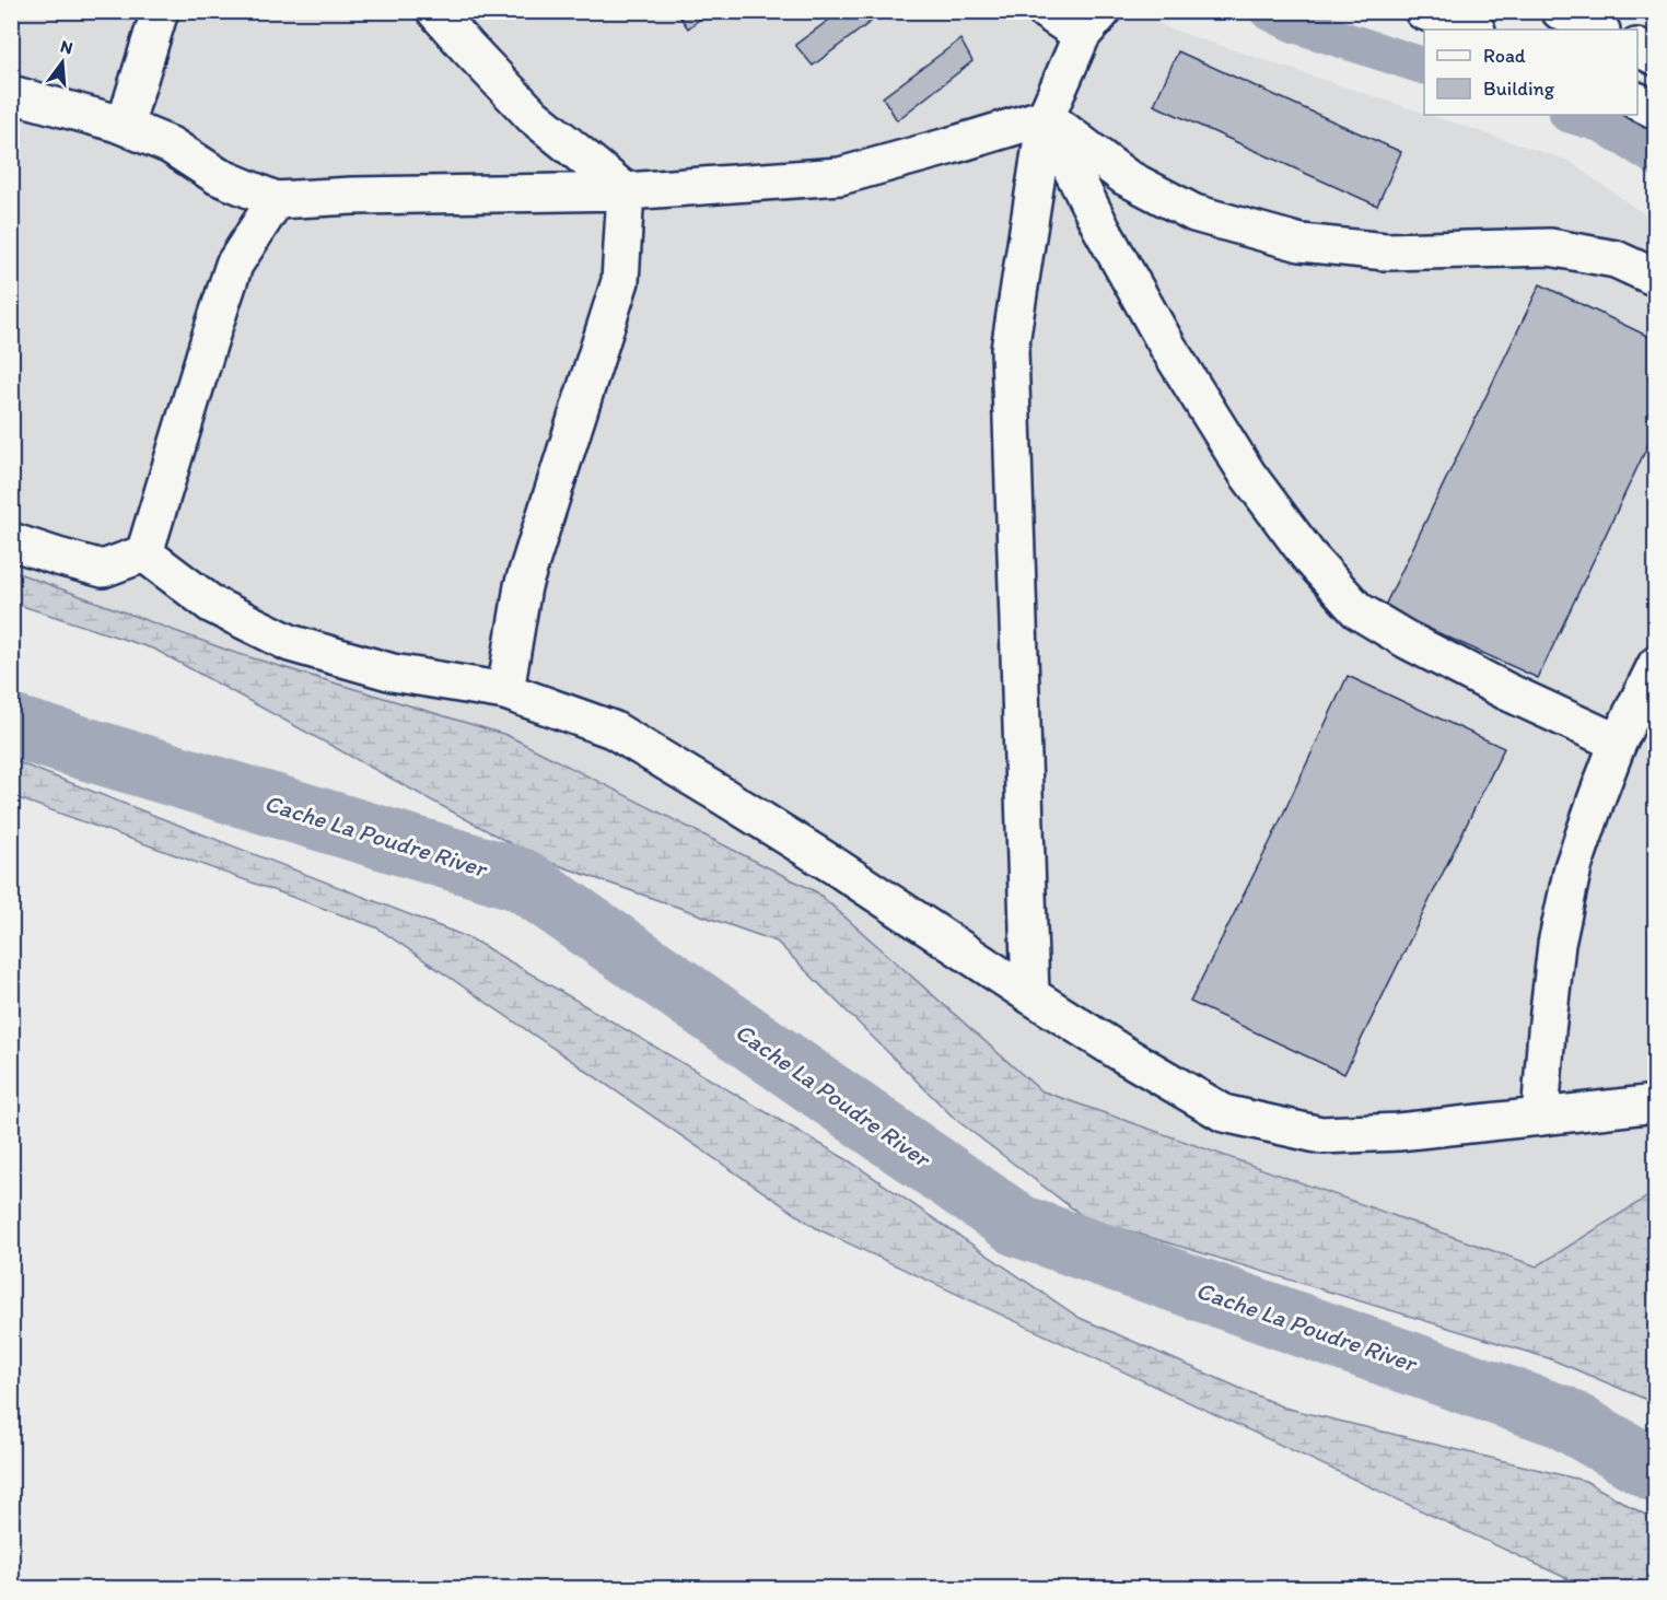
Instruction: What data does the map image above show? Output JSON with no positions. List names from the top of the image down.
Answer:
{
  "water": ["Cache La Poudre River"],
  "legend": ["Road", "Building"],
  "north": "top"
}
